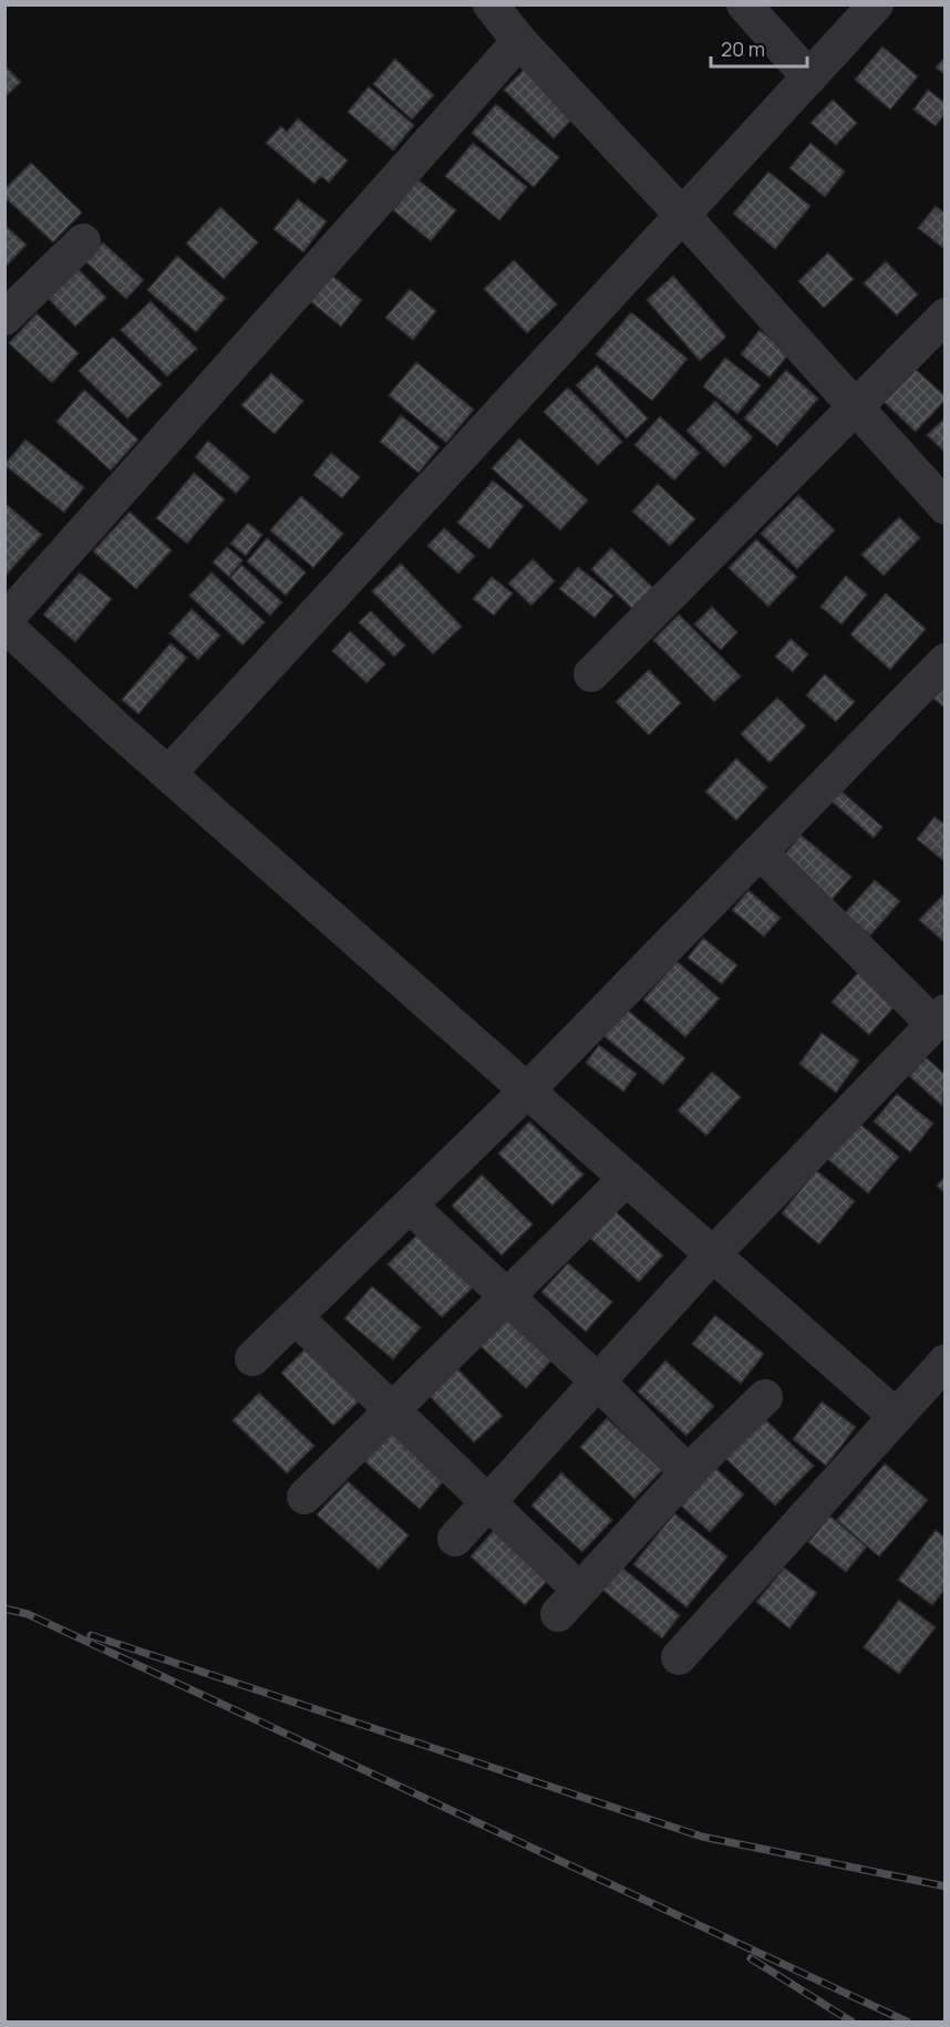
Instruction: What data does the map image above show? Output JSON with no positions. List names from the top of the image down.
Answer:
{
  "scale_bar": "20 m"
}
